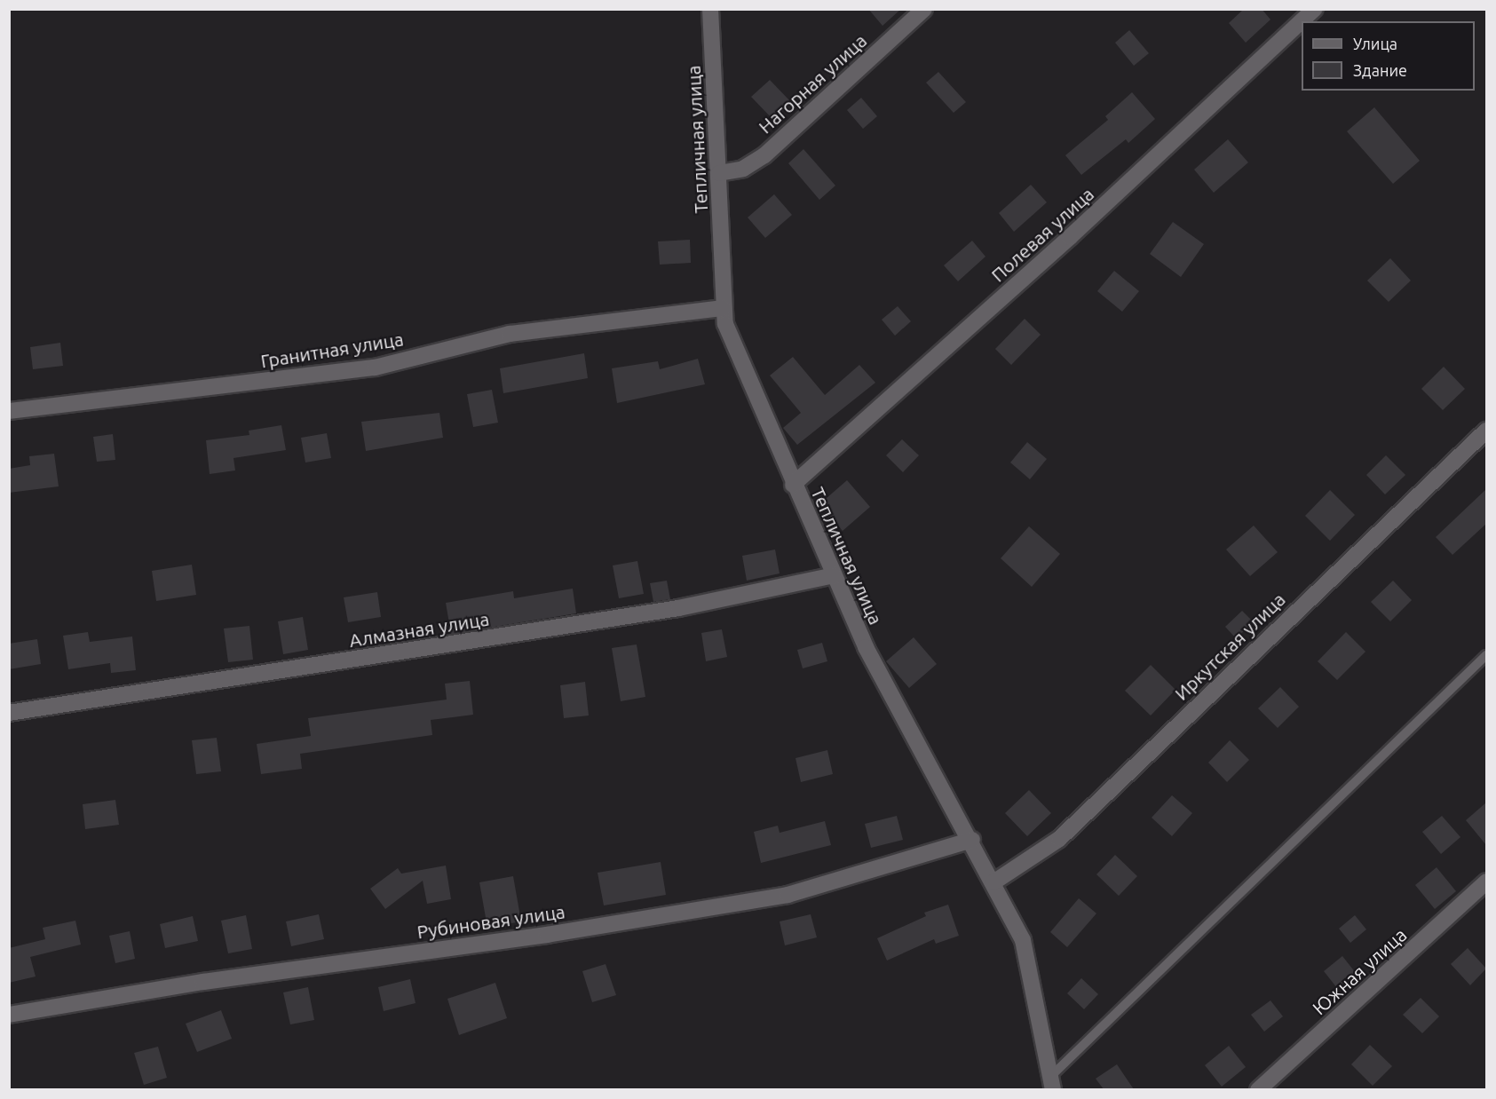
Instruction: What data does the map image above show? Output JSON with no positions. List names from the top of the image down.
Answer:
{
  "streets": {
    "street": [
      "Нагорная улица",
      "Тепличная улица",
      "Полевая улица",
      "Гранитная улица",
      "Алмазная улица",
      "Иркутская улица",
      "Рубиновая улица",
      "Южная улица"
    ]
  },
  "crossings": [
    ["Нагорная улица", "Тепличная улица"],
    ["Тепличная улица", "Полевая улица"],
    ["Тепличная улица", "Гранитная улица"],
    ["Тепличная улица", "Алмазная улица"],
    ["Тепличная улица", "Иркутская улица"],
    ["Тепличная улица", "Рубиновая улица"]
  ],
  "legend": ["Улица", "Здание"]
}
